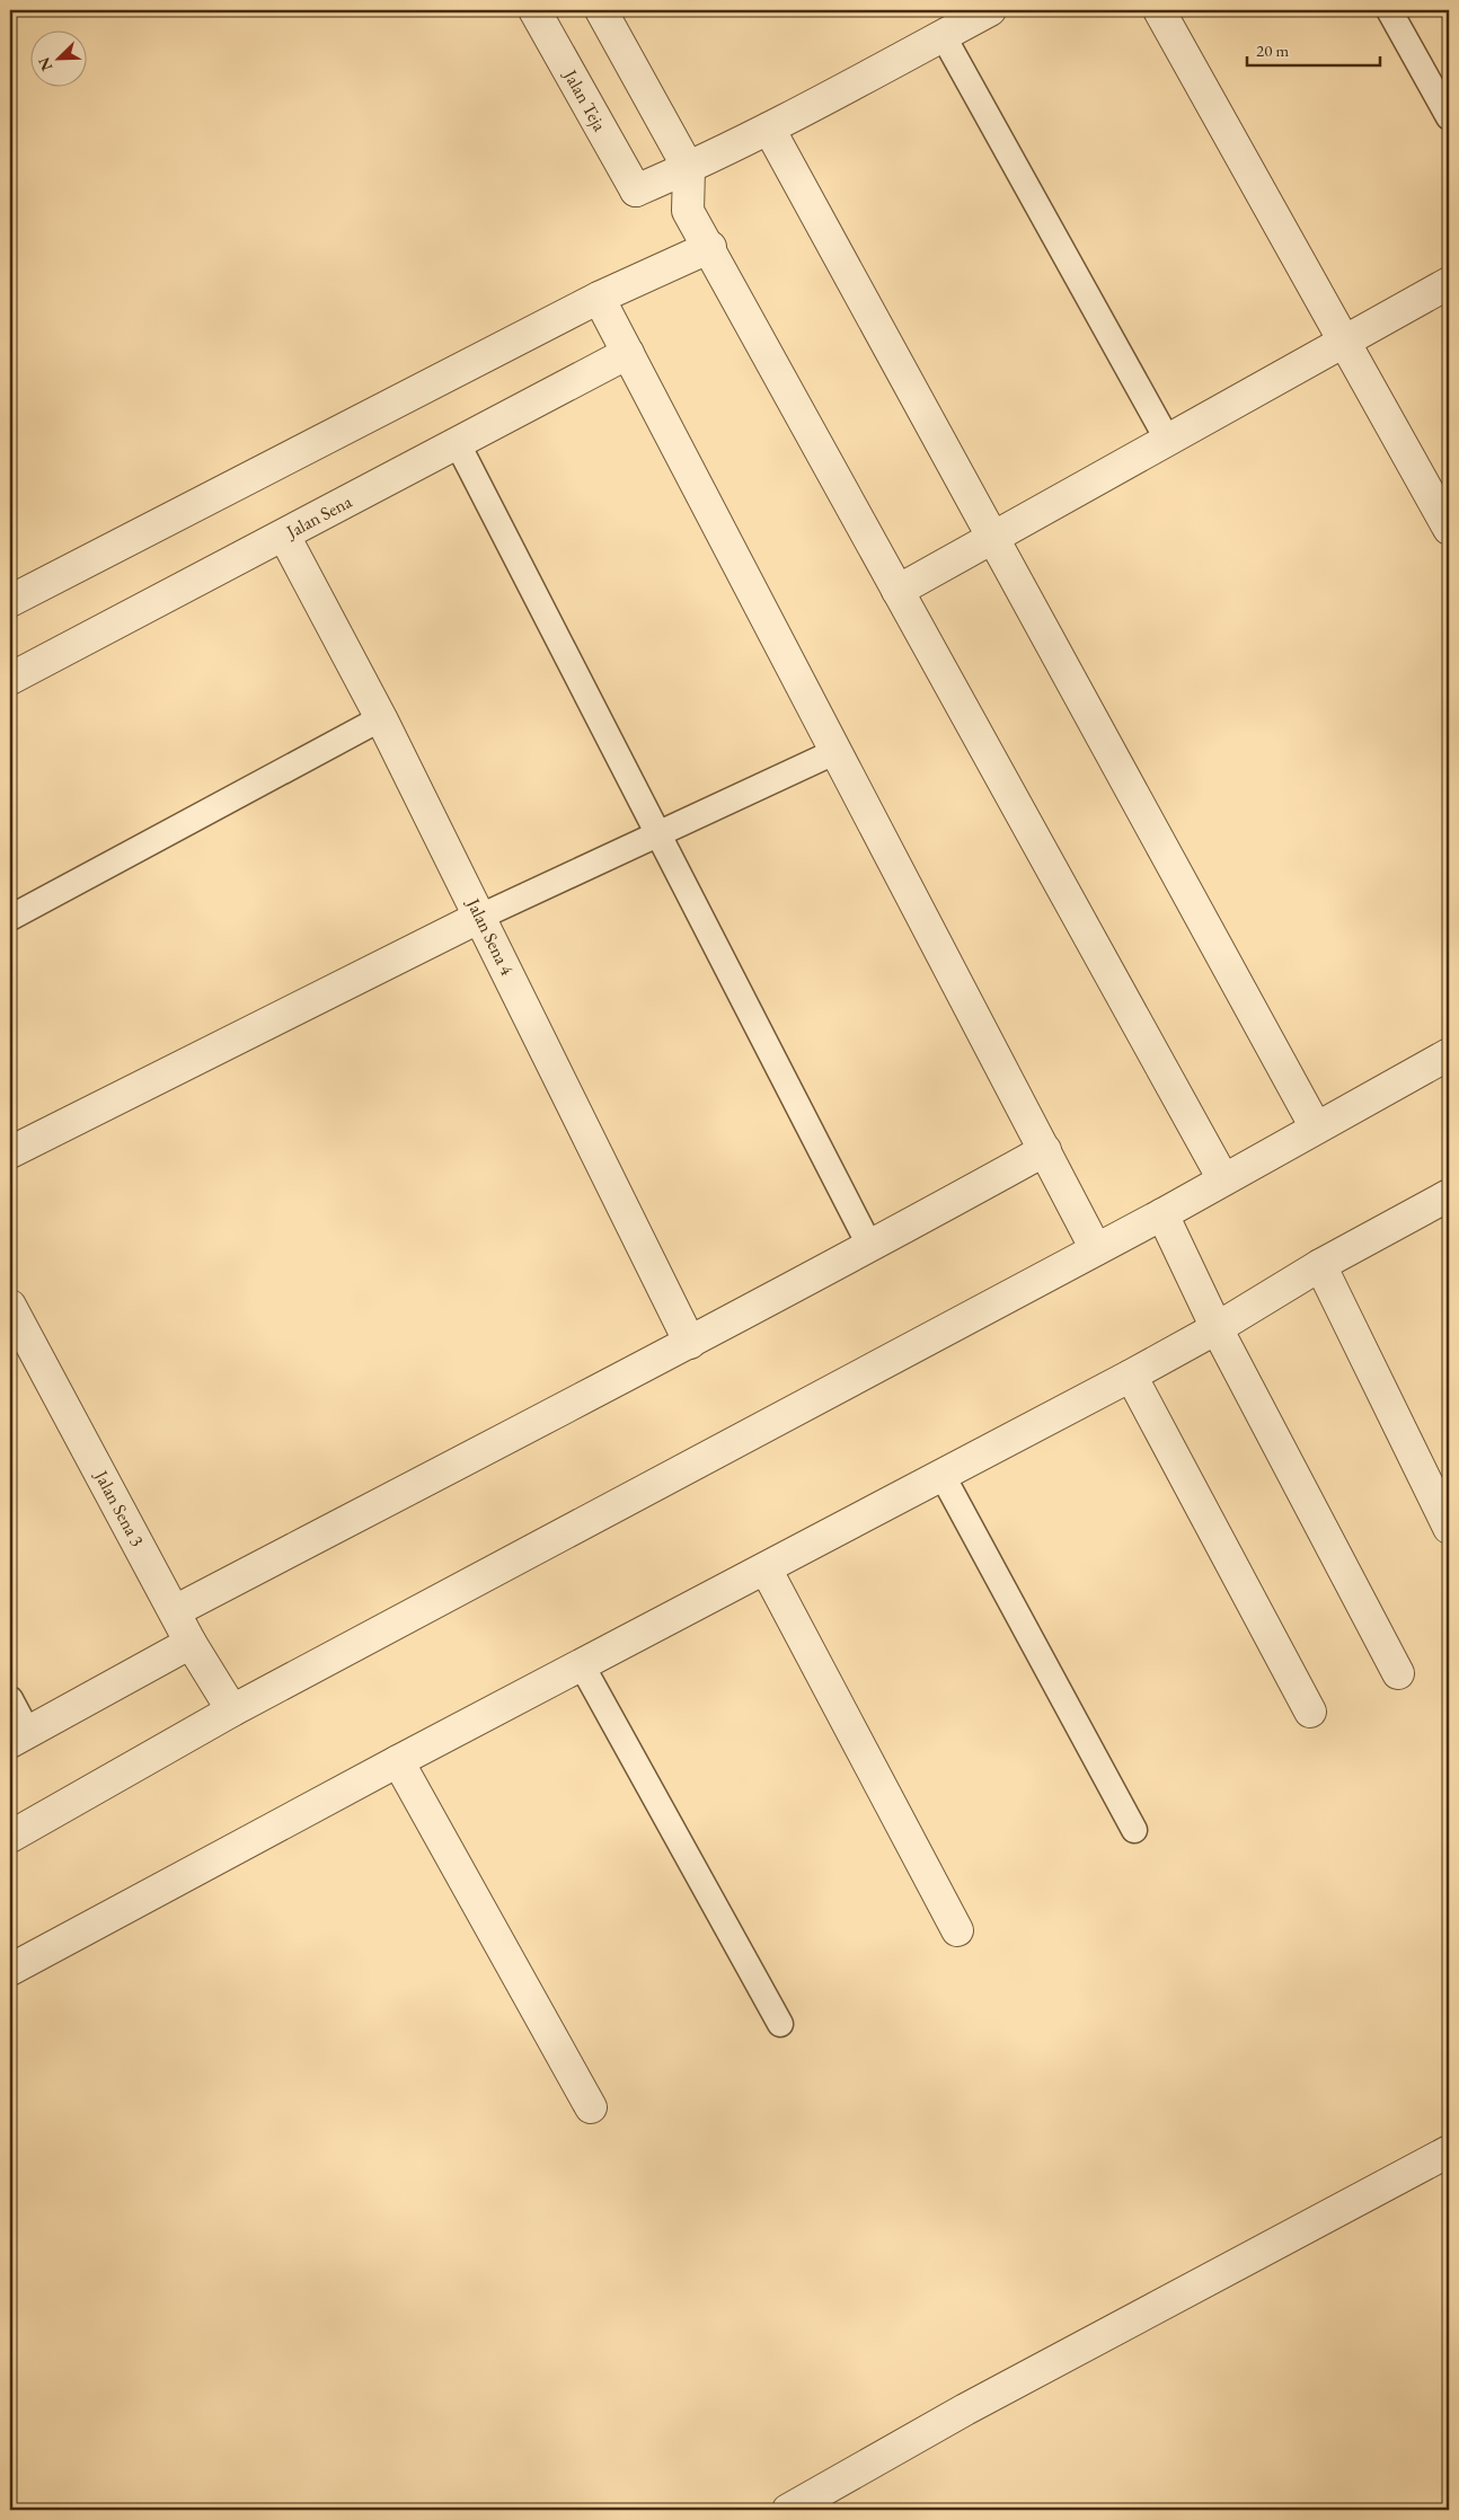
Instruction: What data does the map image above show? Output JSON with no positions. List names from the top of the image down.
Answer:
{
  "streets": {
    "street": [
      "Jalan Teja",
      "Jalan Sena",
      "Jalan Sena 4",
      "Jalan Sena 3"
    ]
  },
  "crossings": [
    ["Jalan Sena", "Jalan Sena 4"]
  ],
  "scale_bar": "20 m",
  "north": "bottom left"
}
